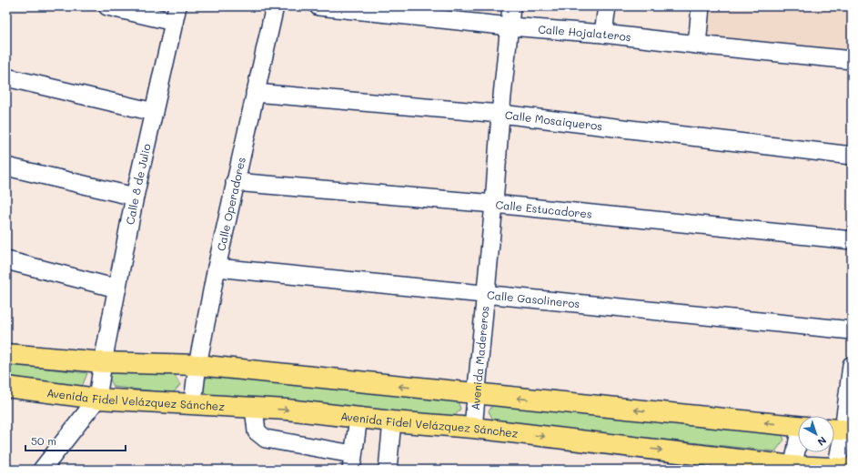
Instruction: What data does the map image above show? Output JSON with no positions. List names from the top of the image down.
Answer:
{
  "streets": {
    "main road": ["Avenida Fidel Velázquez Sánchez"],
    "street": [
      "Calle Hojalateros",
      "Calle Mosaiqueros",
      "Calle 8 de Julio",
      "Calle Operadores",
      "Calle Estucadores",
      "Calle Gasolineros",
      "Avenida Madereros"
    ]
  },
  "crossings": [
    ["Calle Hojalateros", "Avenida Madereros"],
    ["Calle Mosaiqueros", "Calle Operadores"],
    ["Calle Mosaiqueros", "Avenida Madereros"],
    ["Calle 8 de Julio", "Avenida Fidel Velázquez Sánchez"],
    ["Calle Operadores", "Calle Estucadores"],
    ["Calle Operadores", "Calle Gasolineros"],
    ["Calle Operadores", "Avenida Fidel Velázquez Sánchez"],
    ["Calle Estucadores", "Avenida Madereros"],
    ["Calle Gasolineros", "Avenida Madereros"],
    ["Avenida Madereros", "Avenida Fidel Velázquez Sánchez"]
  ],
  "scale_bar": "50 m",
  "north": "bottom right"
}
